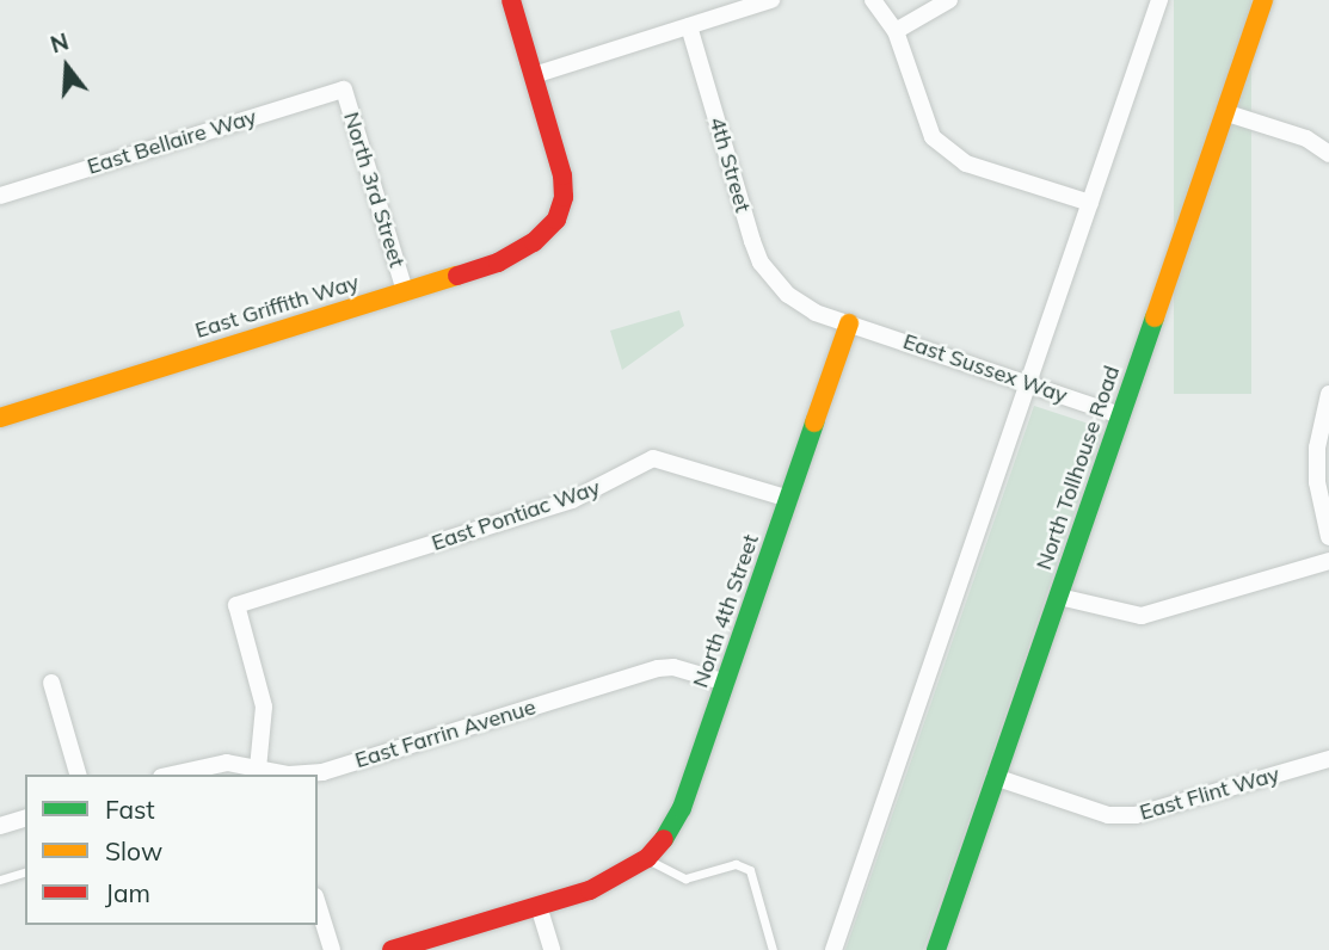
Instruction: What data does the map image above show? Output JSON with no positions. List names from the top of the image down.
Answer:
{
  "streets": {
    "street": [
      "East Bellaire Way",
      "4th Street",
      "North 3rd Street",
      "East Griffith Way",
      "East Sussex Way",
      "North Tollhouse Road",
      "East Pontiac Way",
      "North 4th Street",
      "East Farrin Avenue",
      "East Flint Way"
    ]
  },
  "crossings": [
    ["East Bellaire Way", "North 3rd Street"],
    ["4th Street", "East Sussex Way"],
    ["4th Street", "North 4th Street"],
    ["North 3rd Street", "East Griffith Way"],
    ["East Sussex Way", "North Tollhouse Road"],
    ["East Sussex Way", "North 4th Street"],
    ["North Tollhouse Road", "East Flint Way"],
    ["East Pontiac Way", "North 4th Street"],
    ["East Pontiac Way", "East Farrin Avenue"],
    ["North 4th Street", "East Farrin Avenue"]
  ],
  "legend": ["Fast", "Slow", "Jam"],
  "north": "top"
}
